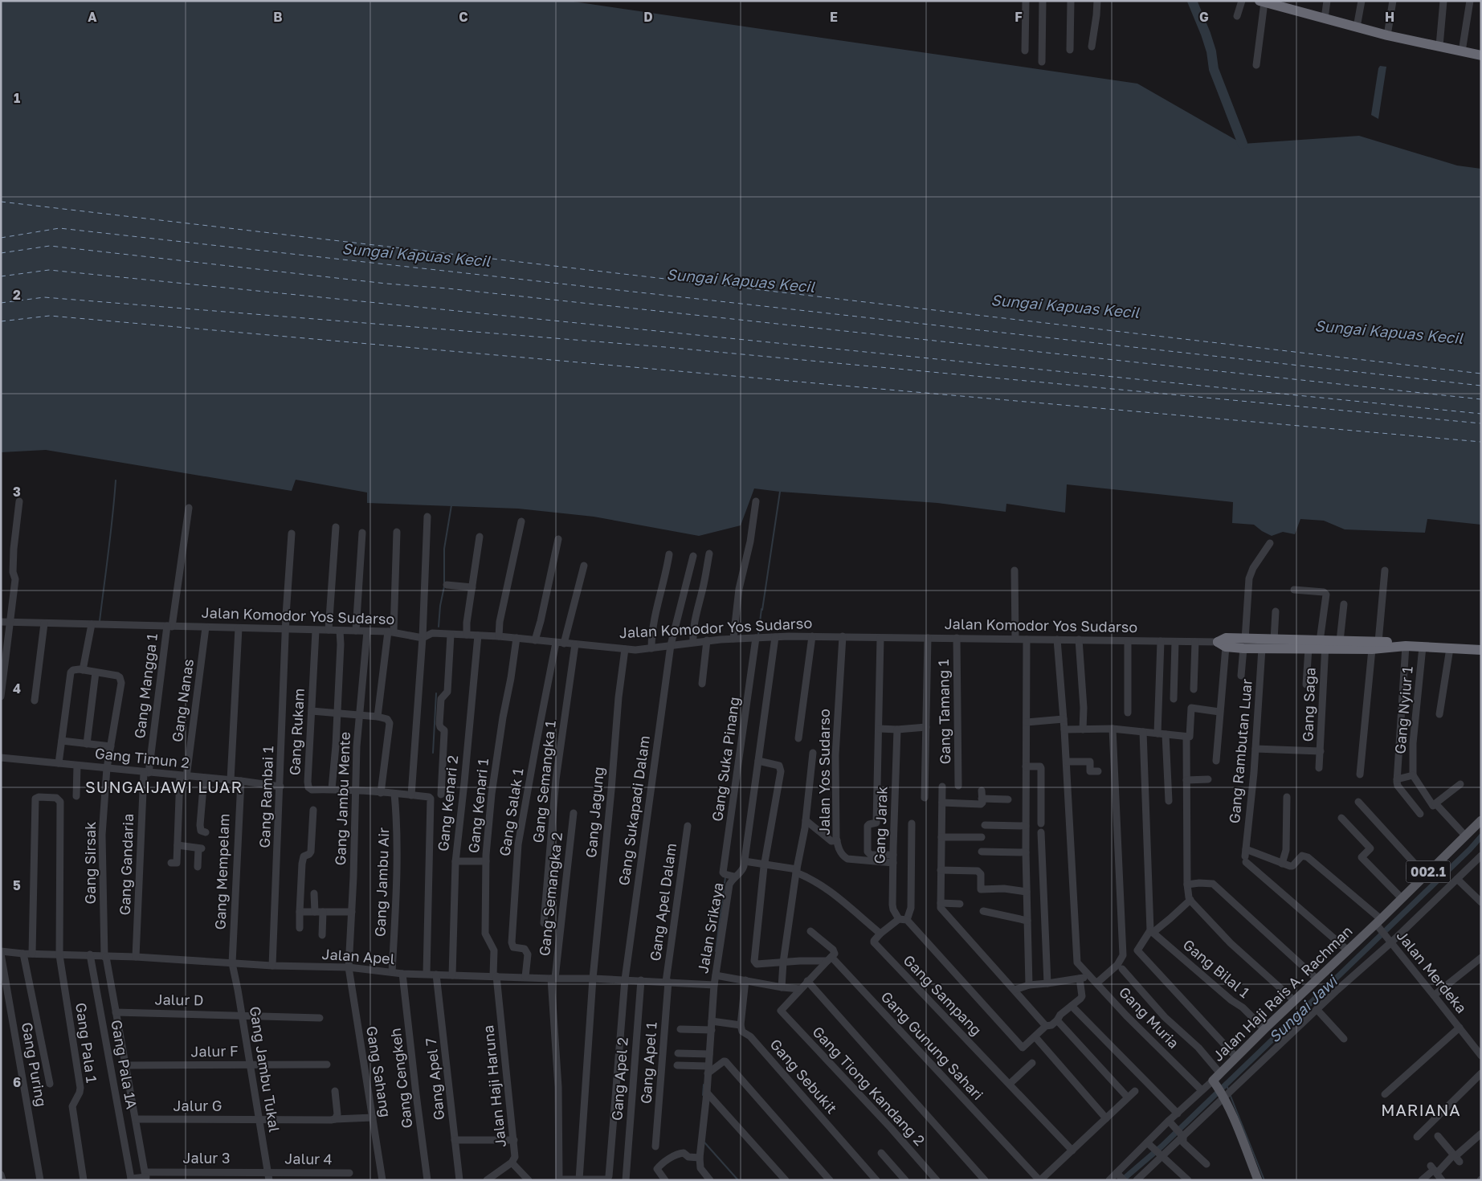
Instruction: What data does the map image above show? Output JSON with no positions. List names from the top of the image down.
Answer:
{
  "streets": {
    "highway": ["Jalan Komodor Yos Sudarso"],
    "main road": ["002.1", "Jalan Haji Rais A. Rachman"],
    "street": [
      "Gang Mangga 1",
      "Gang Nanas",
      "Gang Saga",
      "Gang Nyiur 1",
      "Gang Tamang 1",
      "Gang Rukam",
      "Gang Rambutan Luar",
      "Gang Timun 2",
      "Gang Suka Pinang",
      "Jalan Yos Sudarso",
      "Gang Semangka 1",
      "Gang Rambai 1",
      "Gang Jambu Mente",
      "Gang Kenari 2",
      "Gang Kenari 1",
      "Gang Sukapadi Dalam",
      "Gang Salak 1",
      "Gang Jagung",
      "Gang Jarak",
      "Gang Sirsak",
      "Gang Gandaria",
      "Gang Mempelam",
      "Gang Jambu Air",
      "Gang Semangka 2",
      "Gang Apel Dalam",
      "Jalan Srikaya",
      "Jalan Apel",
      "Gang Bilal 1",
      "Jalan Merdeka",
      "Gang Sampang",
      "Jalur D",
      "Gang Muria",
      "Gang Pala 1",
      "Gang Gunung Sahari",
      "Jalur F",
      "Gang Apel 1",
      "Gang Puring",
      "Gang Pala 1A",
      "Gang Jambu Tukal",
      "Gang Sahang",
      "Gang Sebukit",
      "Gang Cengkeh",
      "Gang Apel 7",
      "Gang Apel 2",
      "Jalan Haji Haruna",
      "Gang Tiong Kandang 2",
      "Jalur G",
      "Jalur 3",
      "Jalur 4"
    ]
  },
  "crossings": [
    ["Jalan Komodor Yos Sudarso", "Gang Mangga 1"],
    ["Jalan Komodor Yos Sudarso", "Gang Nanas"],
    ["Jalan Komodor Yos Sudarso", "Gang Saga"],
    ["Jalan Komodor Yos Sudarso", "Gang Nyiur 1"],
    ["Jalan Komodor Yos Sudarso", "Gang Tamang 1"],
    ["Jalan Komodor Yos Sudarso", "Gang Rukam"],
    ["Jalan Komodor Yos Sudarso", "Gang Rambutan Luar"],
    ["Jalan Komodor Yos Sudarso", "Gang Suka Pinang"],
    ["Jalan Komodor Yos Sudarso", "Jalan Yos Sudarso"],
    ["Jalan Komodor Yos Sudarso", "Gang Semangka 1"],
    ["Jalan Komodor Yos Sudarso", "Gang Rambai 1"],
    ["Jalan Komodor Yos Sudarso", "Gang Jambu Mente"],
    ["Jalan Komodor Yos Sudarso", "Gang Kenari 2"],
    ["Jalan Komodor Yos Sudarso", "Gang Kenari 1"],
    ["Jalan Komodor Yos Sudarso", "Gang Sukapadi Dalam"],
    ["Jalan Komodor Yos Sudarso", "Gang Salak 1"],
    ["Jalan Komodor Yos Sudarso", "Gang Jagung"],
    ["Jalan Komodor Yos Sudarso", "Jalan Srikaya"],
    ["Gang Mangga 1", "Gang Timun 2"],
    ["Gang Mangga 1", "Gang Gandaria"],
    ["Gang Nanas", "Gang Timun 2"],
    ["Gang Rukam", "Gang Jambu Mente"],
    ["Gang Rukam", "Gang Jambu Air"],
    ["Gang Rukam", "Jalan Apel"],
    ["Gang Timun 2", "Gang Rambai 1"],
    ["Gang Timun 2", "Gang Sirsak"],
    ["Gang Timun 2", "Gang Gandaria"],
    ["Gang Timun 2", "Gang Mempelam"],
    ["Gang Suka Pinang", "Jalan Srikaya"],
    ["Jalan Yos Sudarso", "Gang Jarak"],
    ["Gang Rambai 1", "Jalan Apel"],
    ["Gang Jambu Mente", "Jalan Apel"],
    ["Gang Jambu Mente", "Gang Sahang"],
    ["Gang Kenari 2", "Jalan Apel"],
    ["Gang Kenari 1", "Jalan Apel"],
    ["Gang Kenari 1", "Jalan Haji Haruna"],
    ["Gang Sukapadi Dalam", "Jalan Apel"],
    ["Gang Salak 1", "Jalan Apel"],
    ["Gang Jagung", "Gang Semangka 2"],
    ["Gang Jagung", "Jalan Apel"],
    ["Gang Sirsak", "Jalan Apel"],
    ["Gang Sirsak", "Jalur D"],
    ["Gang Sirsak", "Jalur F"],
    ["Gang Sirsak", "Jalur G"],
    ["Gang Sirsak", "Jalur 3"],
    ["Gang Gandaria", "Jalan Apel"],
    ["Gang Mempelam", "Jalan Apel"],
    ["Gang Mempelam", "Gang Jambu Tukal"],
    ["002.1", "Jalan Merdeka"],
    ["002.1", "Jalan Haji Rais A. Rachman"],
    ["Gang Jambu Air", "Jalan Apel"],
    ["Gang Semangka 2", "Jalan Apel"],
    ["Gang Apel Dalam", "Jalan Apel"],
    ["Gang Apel Dalam", "Gang Apel 1"],
    ["Jalan Srikaya", "Jalan Apel"],
    ["Jalan Apel", "Gang Pala 1"],
    ["Jalan Apel", "Gang Apel 1"],
    ["Jalan Apel", "Gang Puring"],
    ["Jalan Apel", "Gang Pala 1A"],
    ["Jalan Apel", "Gang Jambu Tukal"],
    ["Jalan Apel", "Gang Sahang"],
    ["Jalan Apel", "Gang Cengkeh"],
    ["Jalan Apel", "Gang Apel 7"],
    ["Jalan Apel", "Gang Apel 2"],
    ["Jalan Apel", "Jalan Haji Haruna"],
    ["Gang Bilal 1", "Jalan Haji Rais A. Rachman"],
    ["Jalan Merdeka", "Jalan Haji Rais A. Rachman"],
    ["Jalur D", "Gang Jambu Tukal"],
    ["Jalur F", "Gang Jambu Tukal"],
    ["Gang Pala 1A", "Jalur 3"],
    ["Gang Jambu Tukal", "Jalur G"],
    ["Gang Jambu Tukal", "Jalur 3"],
    ["Gang Jambu Tukal", "Jalur 4"],
    ["Gang Sahang", "Jalur G"],
    ["Jalur 3", "Jalur 4"]
  ],
  "districts": ["SUNGAIJAWI LUAR", "MARIANA"],
  "water": ["Sungai Kapuas Kecil", "Sungai Jawi"],
  "grid": {
    "columns": [
      "A",
      "B",
      "C",
      "D",
      "E",
      "F",
      "G",
      "H"
    ],
    "rows": [
      "1",
      "2",
      "3",
      "4",
      "5",
      "6"
    ]
  }
}
